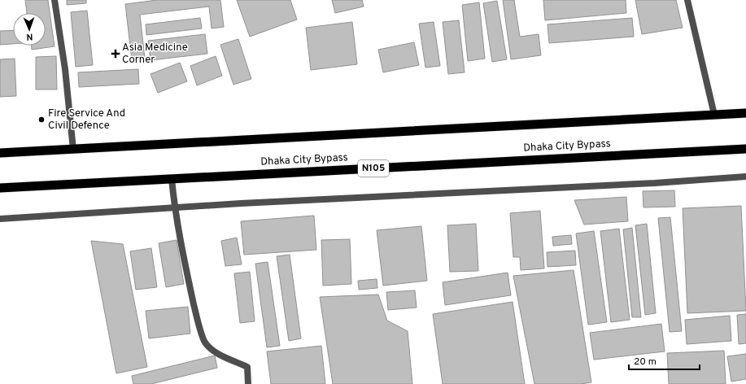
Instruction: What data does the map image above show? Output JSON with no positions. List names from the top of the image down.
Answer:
{
  "streets": {
    "highway": ["Dhaka City Bypass", "N105"]
  },
  "places": {
    "health": ["Asia Medicine Corner"],
    "other": ["Fire Service And Civil Defence"]
  },
  "scale_bar": "20 m",
  "north": "bottom"
}
